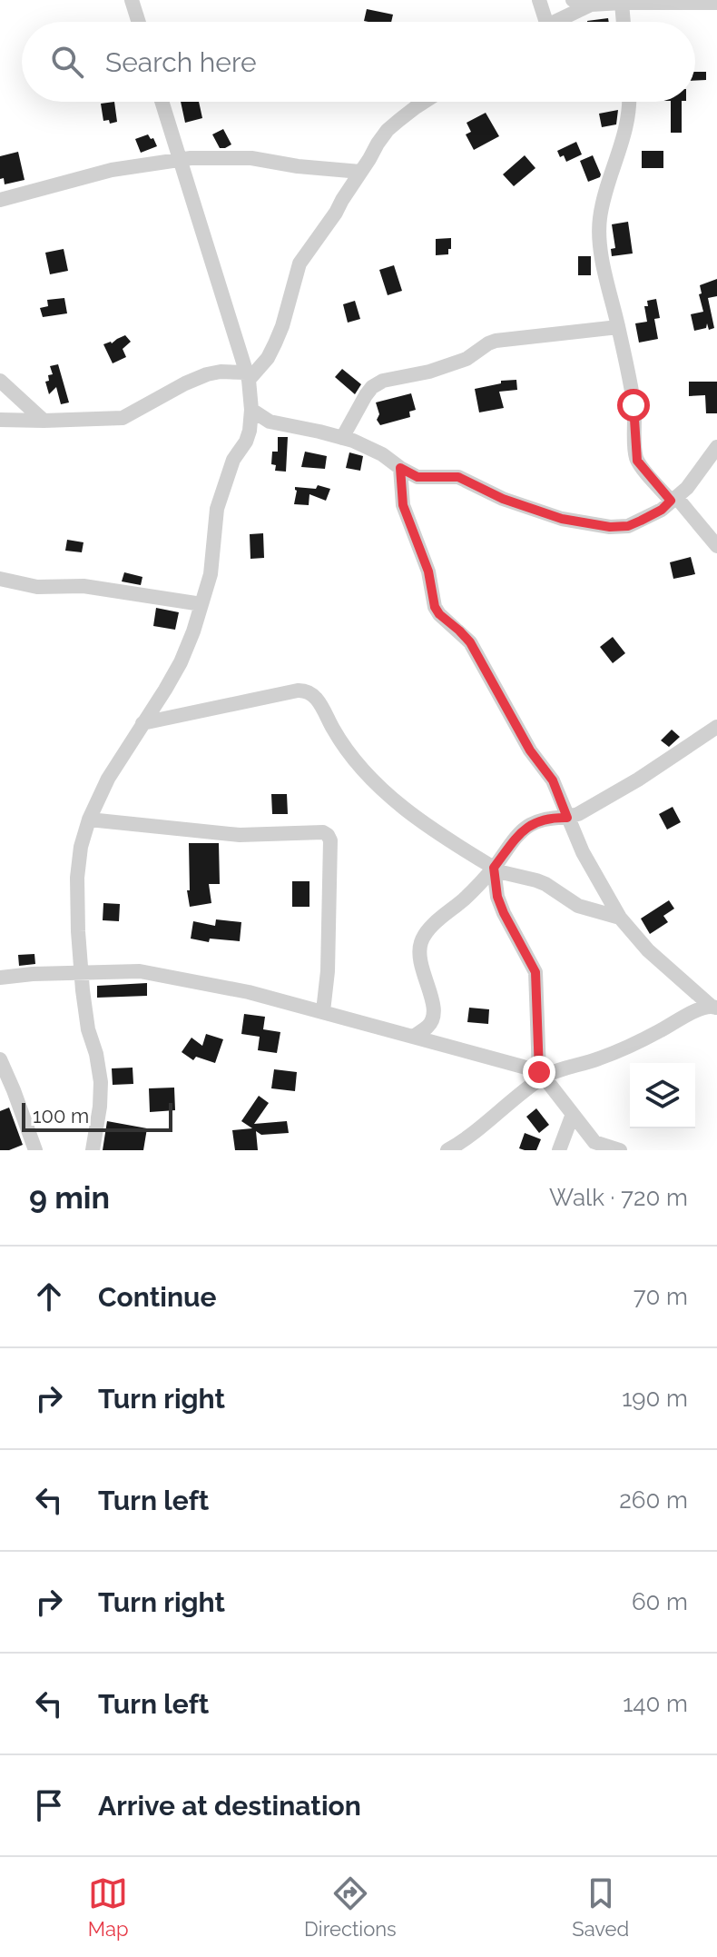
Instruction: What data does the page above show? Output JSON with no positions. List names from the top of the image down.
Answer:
{
  "scale_bar": "100 m",
  "page": {
    "search": "Search here",
    "scale": "100 m",
    "heading": ["9 min", "Walk · 720 m"],
    "list": [
      ["Continue", "70 m"],
      ["Turn right", "190 m"],
      ["Turn left", "260 m"],
      ["Turn right", "60 m"],
      ["Turn left", "140 m"],
      "Arrive at destination"
    ],
    "nav": ["Map", "Directions", "Saved"]
  }
}
